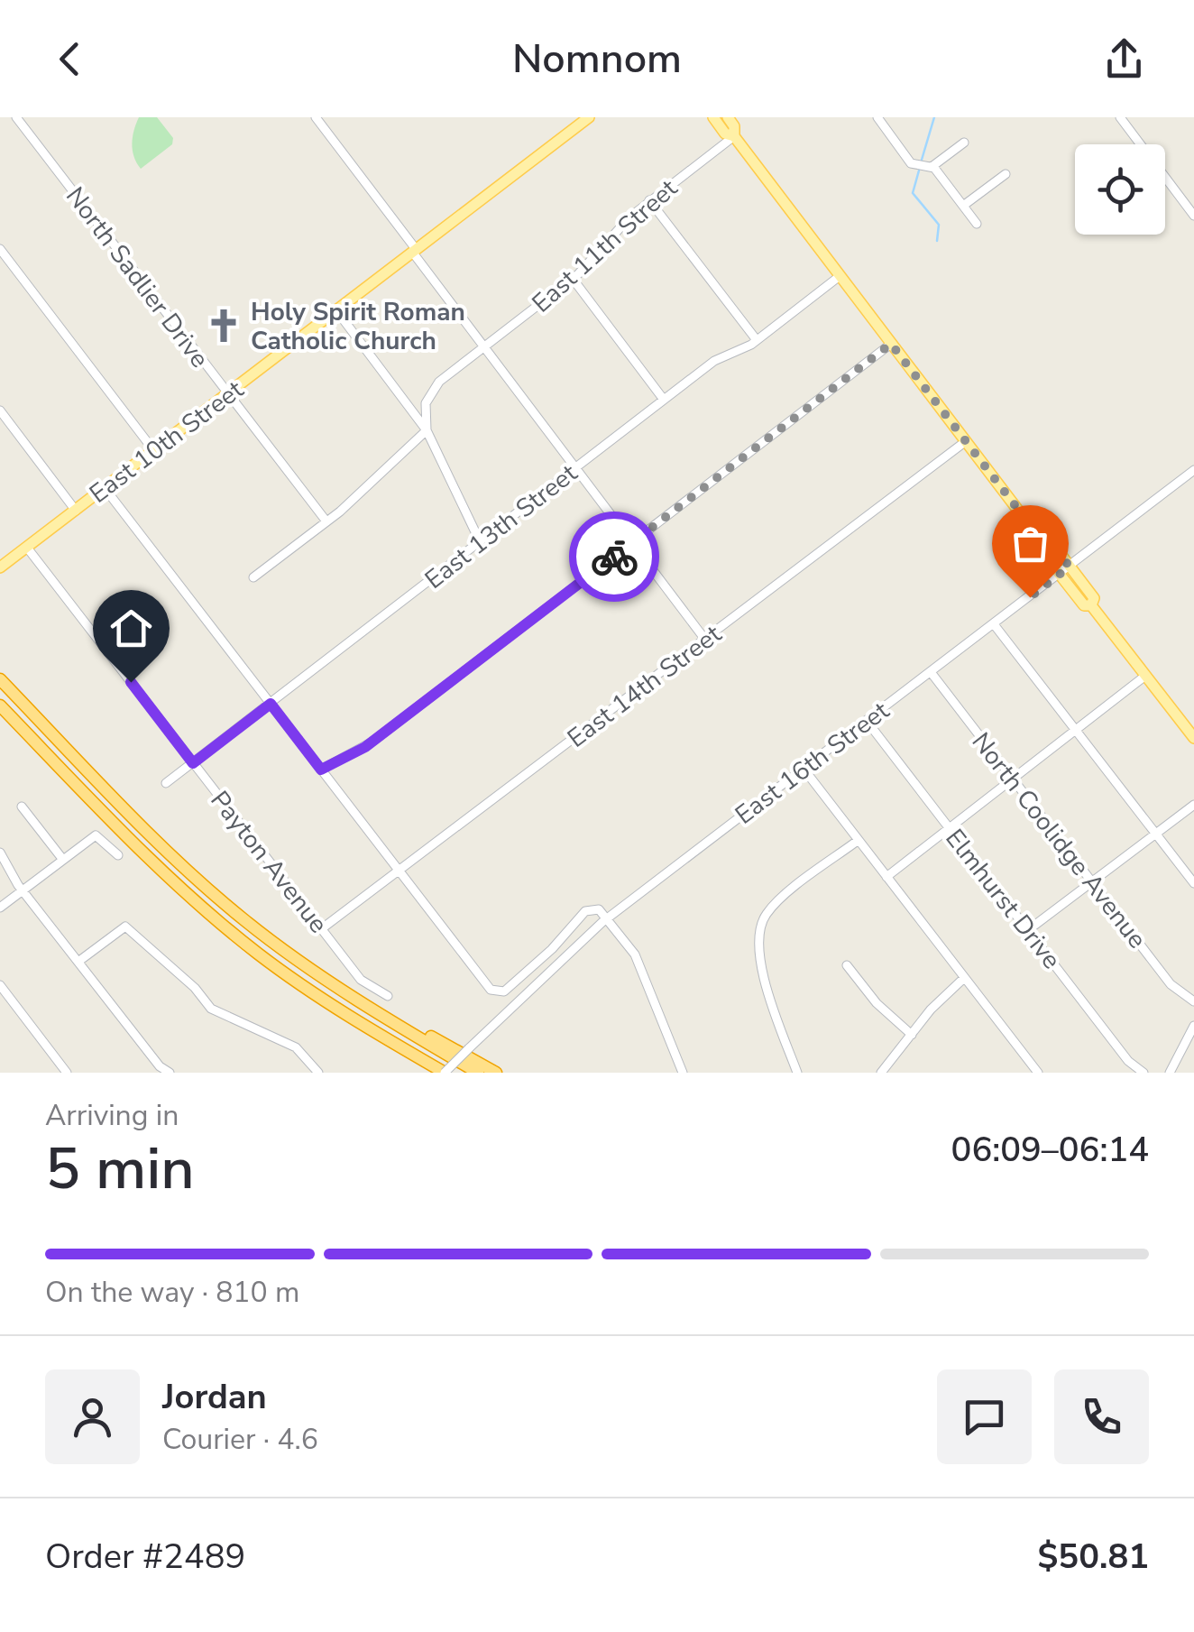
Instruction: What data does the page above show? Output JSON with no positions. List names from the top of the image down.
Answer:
{
  "streets": {
    "main road": ["East 10th Street"],
    "street": [
      "East 11th Street",
      "North Sadlier Drive",
      "East 13th Street",
      "East 14th Street",
      "East 16th Street",
      "North Coolidge Avenue",
      "Payton Avenue",
      "Elmhurst Drive"
    ]
  },
  "crossings": [
    ["North Sadlier Drive", "East 10th Street"],
    ["East 10th Street", "Payton Avenue"],
    ["East 13th Street", "Payton Avenue"],
    ["East 14th Street", "Payton Avenue"],
    ["East 16th Street", "North Coolidge Avenue"],
    ["East 16th Street", "Elmhurst Drive"]
  ],
  "places": {
    "church": ["Holy Spirit Roman Catholic Church"]
  },
  "page": {
    "header": "Nomnom",
    "heading": ["5 min", "Arriving in", "06:09–06:14"],
    "panel": [
      "Jordan",
      "Courier · 4.6",
      "Order #2489",
      "$50.81"
    ],
    "bar": "On the way · 810 m"
  }
}
